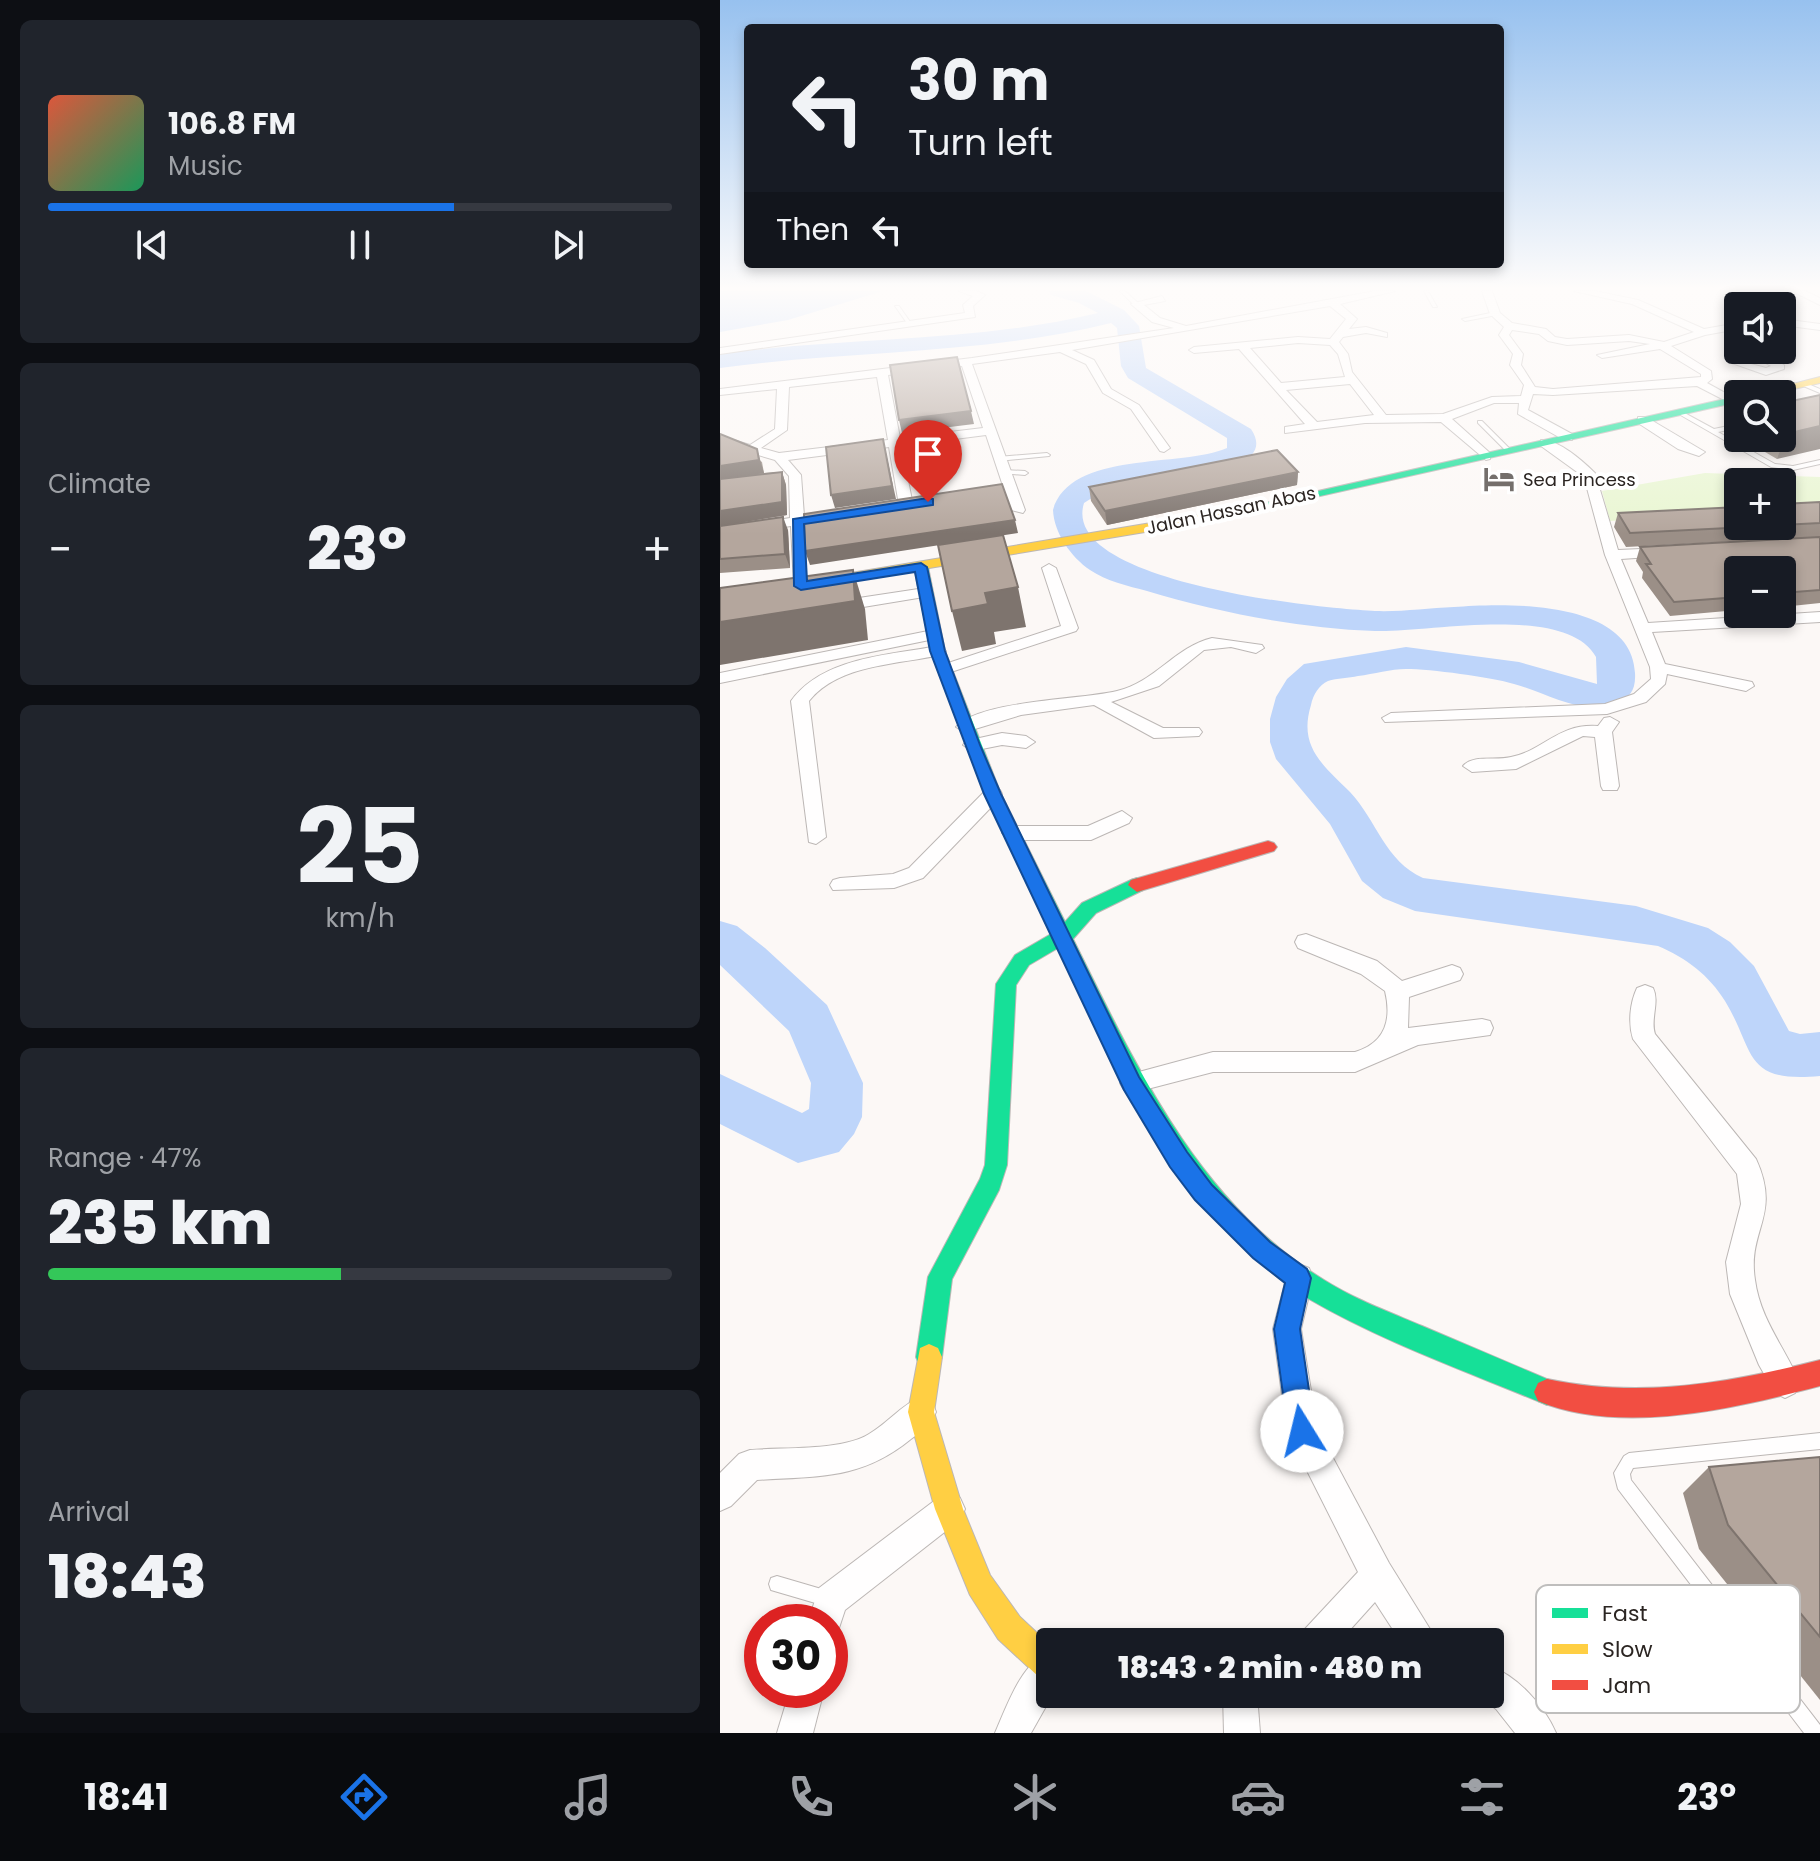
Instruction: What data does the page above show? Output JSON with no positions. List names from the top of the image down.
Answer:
{
  "streets": {
    "street": ["Jalan Hassan Abas"]
  },
  "places": {
    "hotel": ["Sea Princess"]
  },
  "legend": ["Fast", "Slow", "Jam"],
  "page": {
    "turn": ["30 m", "Turn left"],
    "song": ["106.8 FM", "Music"],
    "then": "Then",
    "map_buttons": ["+", "−"],
    "tile": [
      "Climate",
      ["25", "km/h"],
      ["Range · 47%", "235 km"],
      ["Arrival", "18:43"]
    ],
    "heat": ["−", "23°", "+"],
    "limit": "30",
    "trip": "18:43 · 2 min · 480 m",
    "tabs": ["18:41", "23°"]
  }
}
